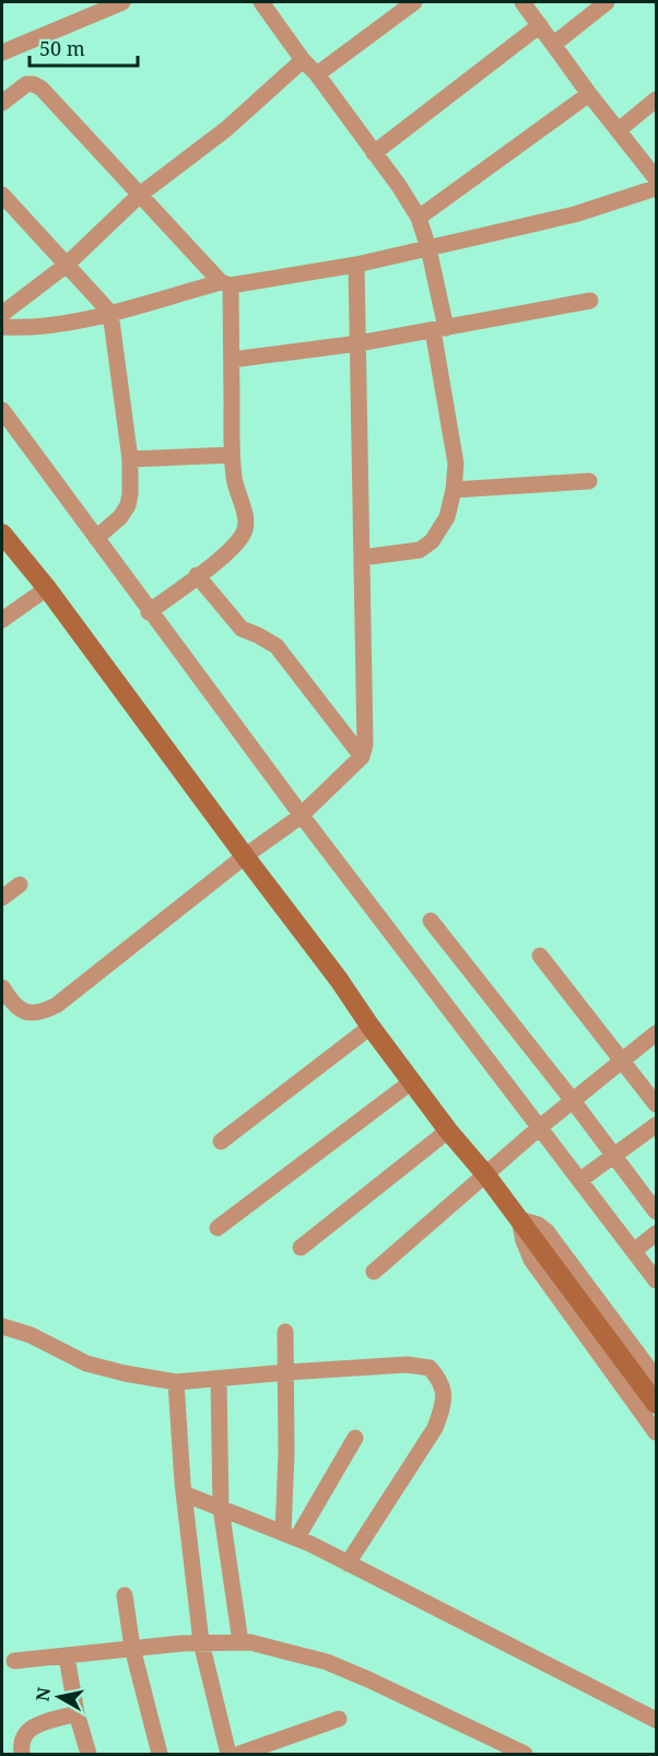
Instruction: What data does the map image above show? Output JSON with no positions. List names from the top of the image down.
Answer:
{
  "scale_bar": "50 m",
  "north": "left"
}
